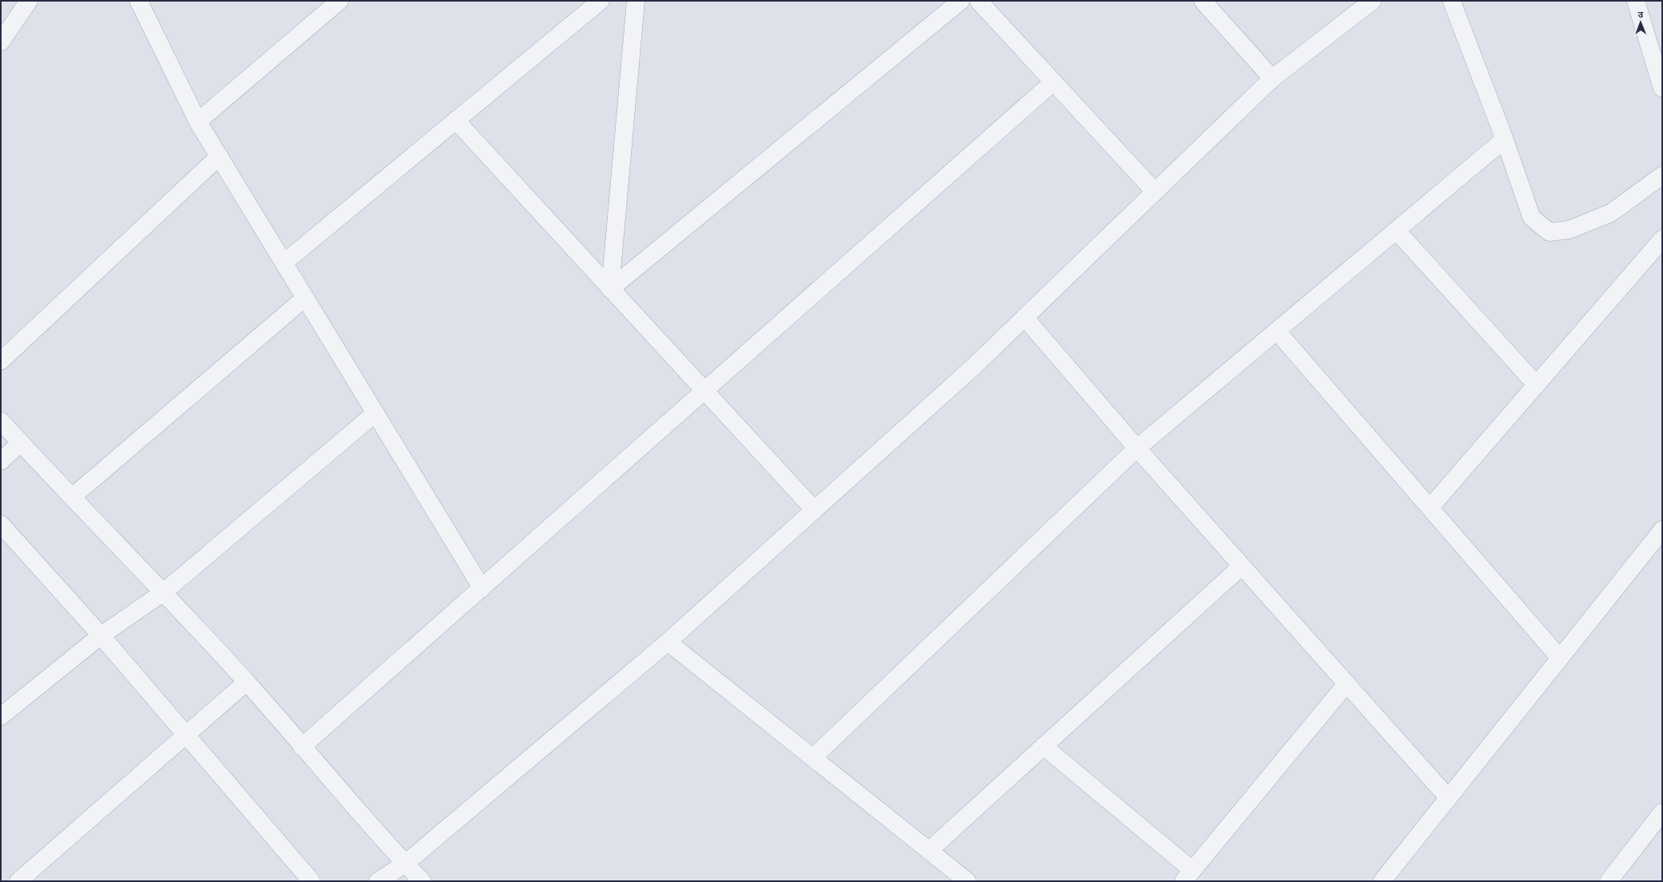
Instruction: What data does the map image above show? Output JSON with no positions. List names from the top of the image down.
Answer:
{
  "north": "top"
}
